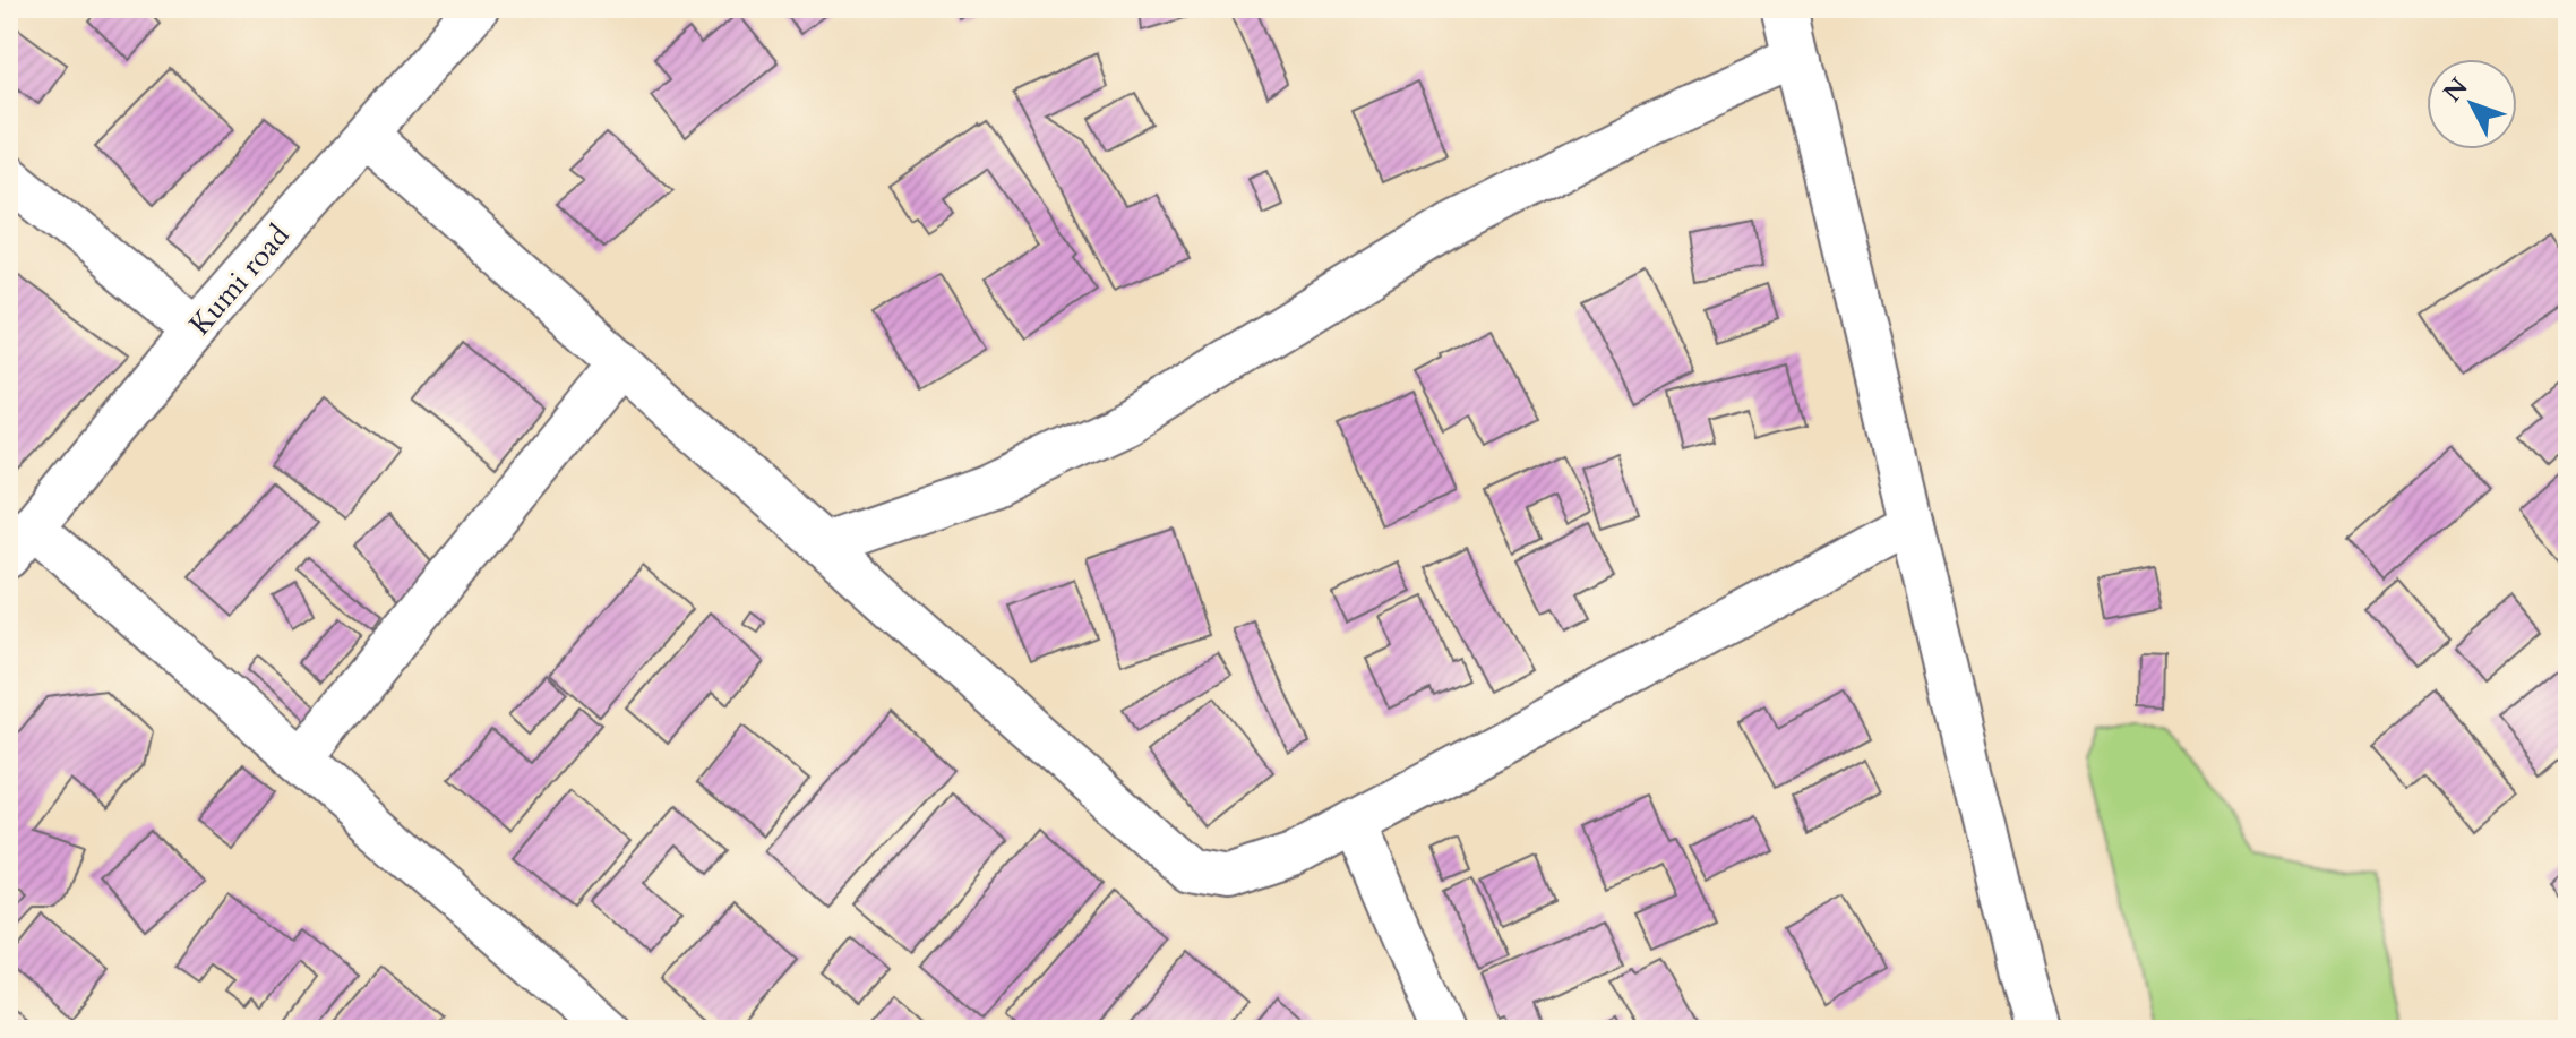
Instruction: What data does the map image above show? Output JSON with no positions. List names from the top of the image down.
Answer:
{
  "streets": {
    "street": ["Kumi road"]
  },
  "north": "top left"
}
